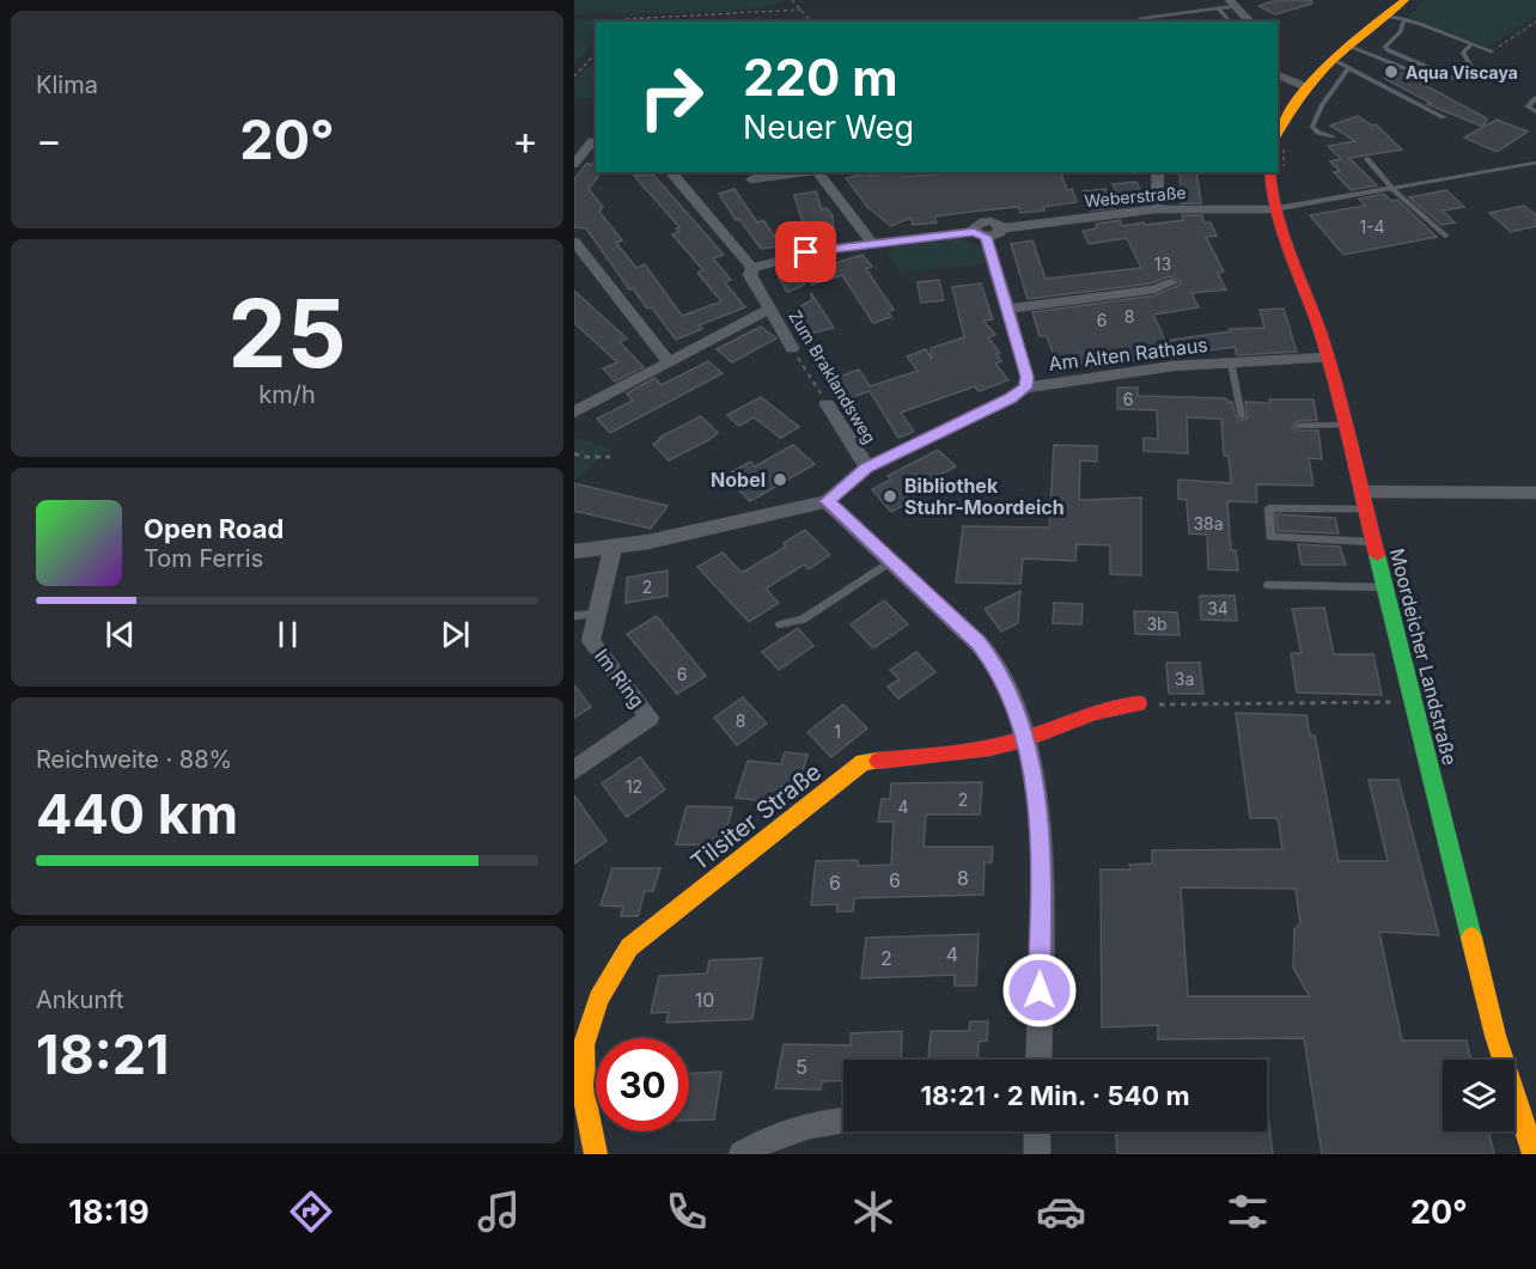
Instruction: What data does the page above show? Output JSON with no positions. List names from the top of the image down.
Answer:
{
  "streets": {
    "main road": ["Moordeicher Landstraße", "Tilsiter Straße"],
    "street": [
      "Weberstraße",
      "Am Alten Rathaus",
      "Zum Braklandsweg",
      "Im Ring"
    ]
  },
  "crossings": [
    ["Weberstraße", "Moordeicher Landstraße"],
    ["Am Alten Rathaus", "Zum Braklandsweg"],
    ["Am Alten Rathaus", "Moordeicher Landstraße"]
  ],
  "places": ["Aqua Viscaya", "Nobel", "Bibliothek Stuhr-Moordeich"],
  "house_numbers": [
    "1-4",
    "13",
    "8",
    "6",
    "6",
    "38a",
    "2",
    "34",
    "3b",
    "6",
    "3a",
    "8",
    "1",
    "12",
    "2",
    "4",
    "8",
    "6",
    "6",
    "4",
    "2",
    "10",
    "5"
  ],
  "page": {
    "tile": [
      "Klima",
      ["25", "km/h"],
      ["Reichweite · 88%", "440 km"],
      ["Ankunft", "18:21"]
    ],
    "turn": ["220 m", "Neuer Weg"],
    "heat": ["−", "20°", "+"],
    "song": ["Open Road", "Tom Ferris"],
    "limit": "30",
    "trip": "18:21 · 2 Min. · 540 m",
    "tabs": ["18:19", "20°"]
  }
}
